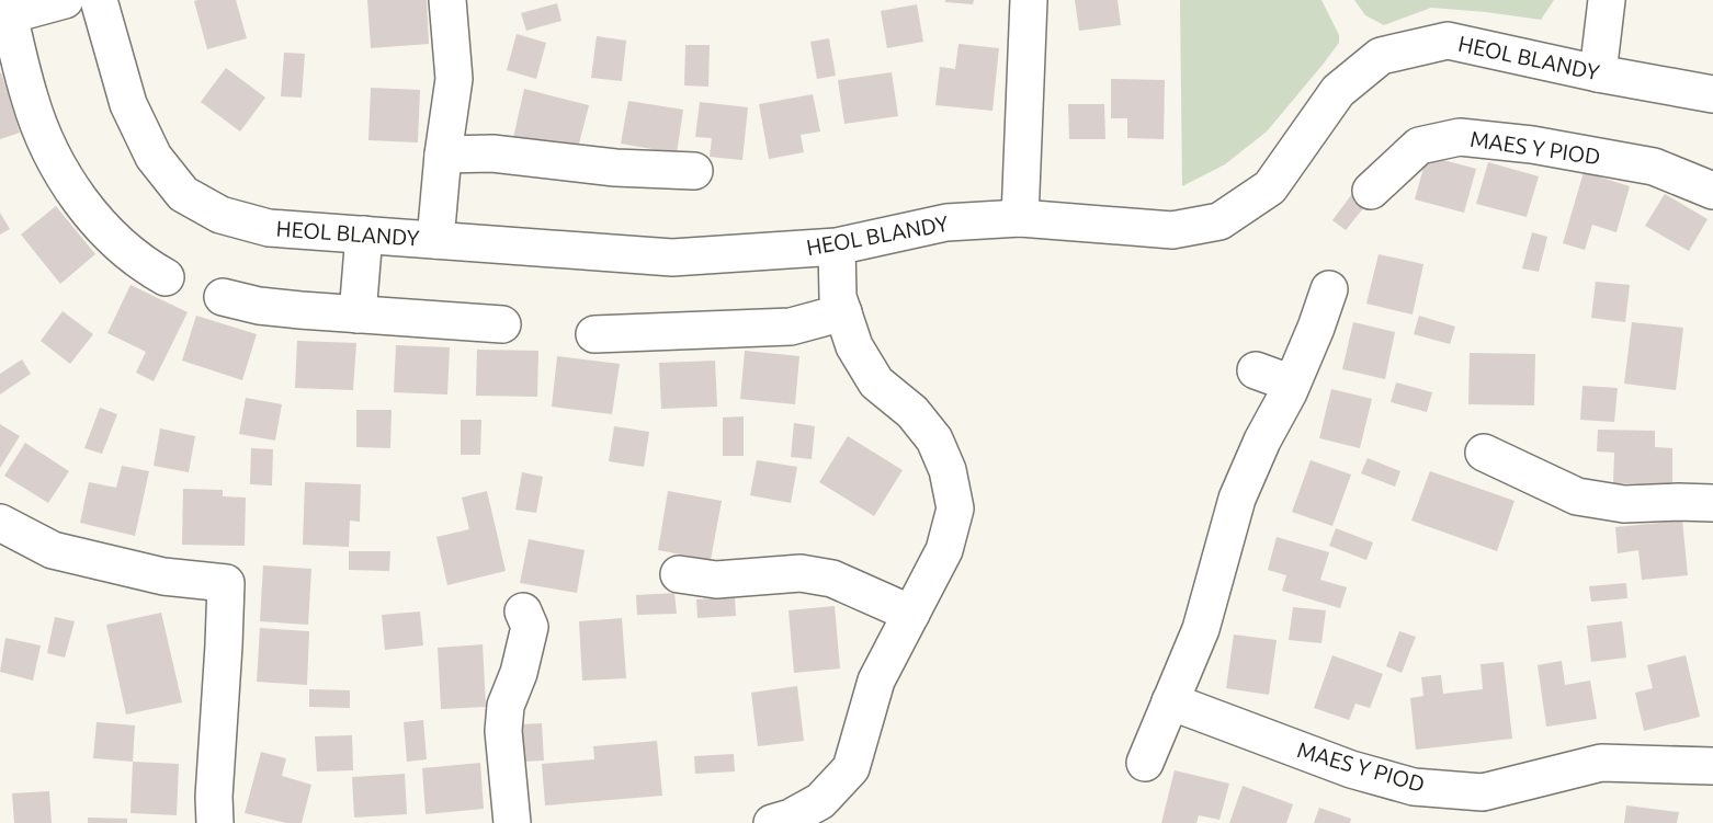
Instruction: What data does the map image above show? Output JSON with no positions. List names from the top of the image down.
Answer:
{
  "streets": {
    "street": ["HEOL BLANDY", "MAES Y PIOD"]
  }
}
